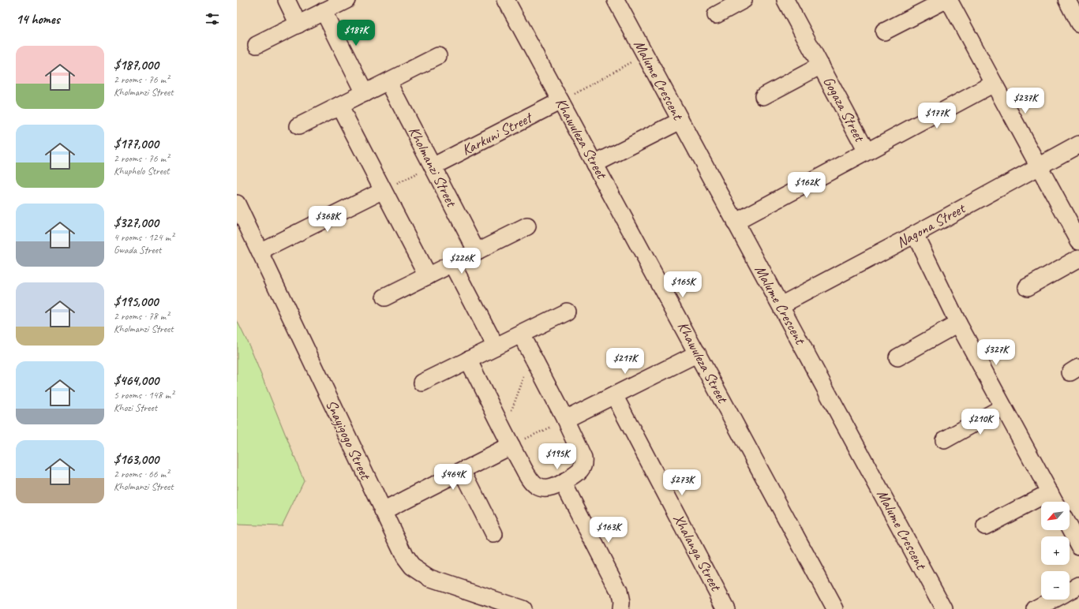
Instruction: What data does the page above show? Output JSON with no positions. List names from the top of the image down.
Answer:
{
  "streets": {
    "street": [
      "Malume Crescent",
      "Gogaza Street",
      "Karkuni Street",
      "Khawuleza Street",
      "Kholmanzi Street",
      "Nagona Street",
      "Snayigogo Street",
      "Xhalanga Street"
    ]
  },
  "crossings": [
    ["Malume Crescent", "Nagona Street"],
    ["Karkuni Street", "Khawuleza Street"],
    ["Karkuni Street", "Kholmanzi Street"]
  ],
  "north": "bottom left",
  "page": {
    "heading": "14 homes",
    "price": [
      "$187K",
      "$237K",
      "$177K",
      "$162K",
      "$368K",
      "$226K",
      "$165K",
      "$327K",
      "$217K",
      "$210K",
      "$195K",
      "$464K",
      "$273K",
      "$163K"
    ],
    "list": [
      {
        "name": "$187,000",
        "note": "2 rooms · 76 m² · Kholmanzi Street"
      },
      {
        "name": "$177,000",
        "note": "2 rooms · 76 m² · Khuphelo Street"
      },
      {
        "name": "$327,000",
        "note": "4 rooms · 124 m² · Gwada Street"
      },
      {
        "name": "$195,000",
        "note": "2 rooms · 78 m² · Kholmanzi Street"
      },
      {
        "name": "$464,000",
        "note": "5 rooms · 148 m² · Khozi Street"
      },
      {
        "name": "$163,000",
        "note": "2 rooms · 66 m² · Kholmanzi Street"
      }
    ],
    "map_buttons": ["+", "−"]
  }
}
